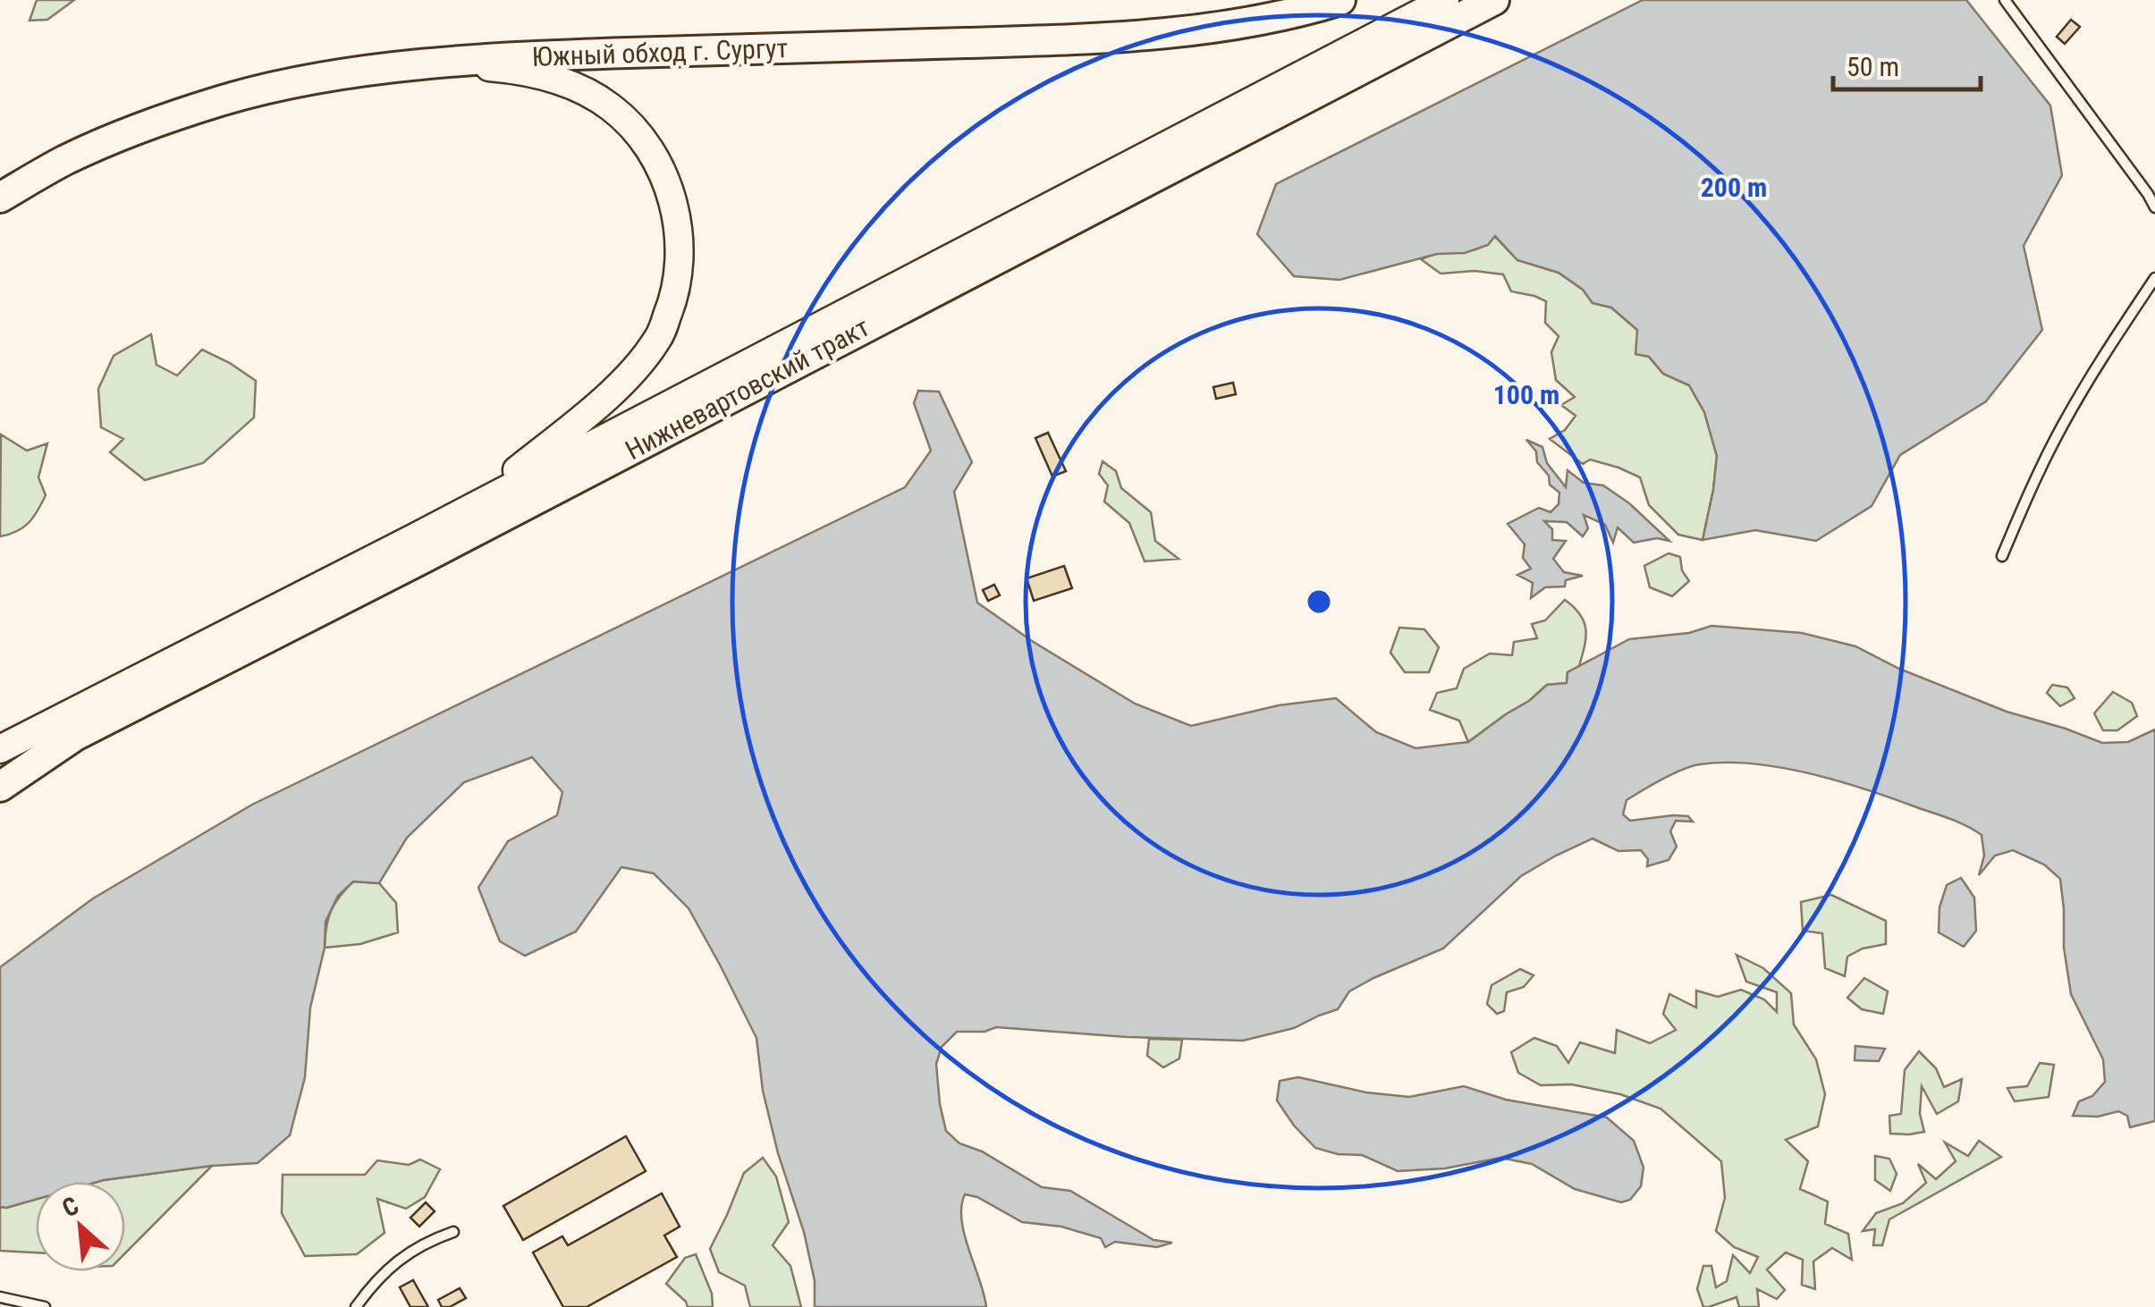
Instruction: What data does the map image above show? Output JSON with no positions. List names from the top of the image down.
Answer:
{
  "streets": {
    "highway": ["Южный обход г. Сургут", "Нижневартовский тракт"]
  },
  "scale_bar": "50 m",
  "north": "top left",
  "rings": ["200 m", "100 m"]
}
